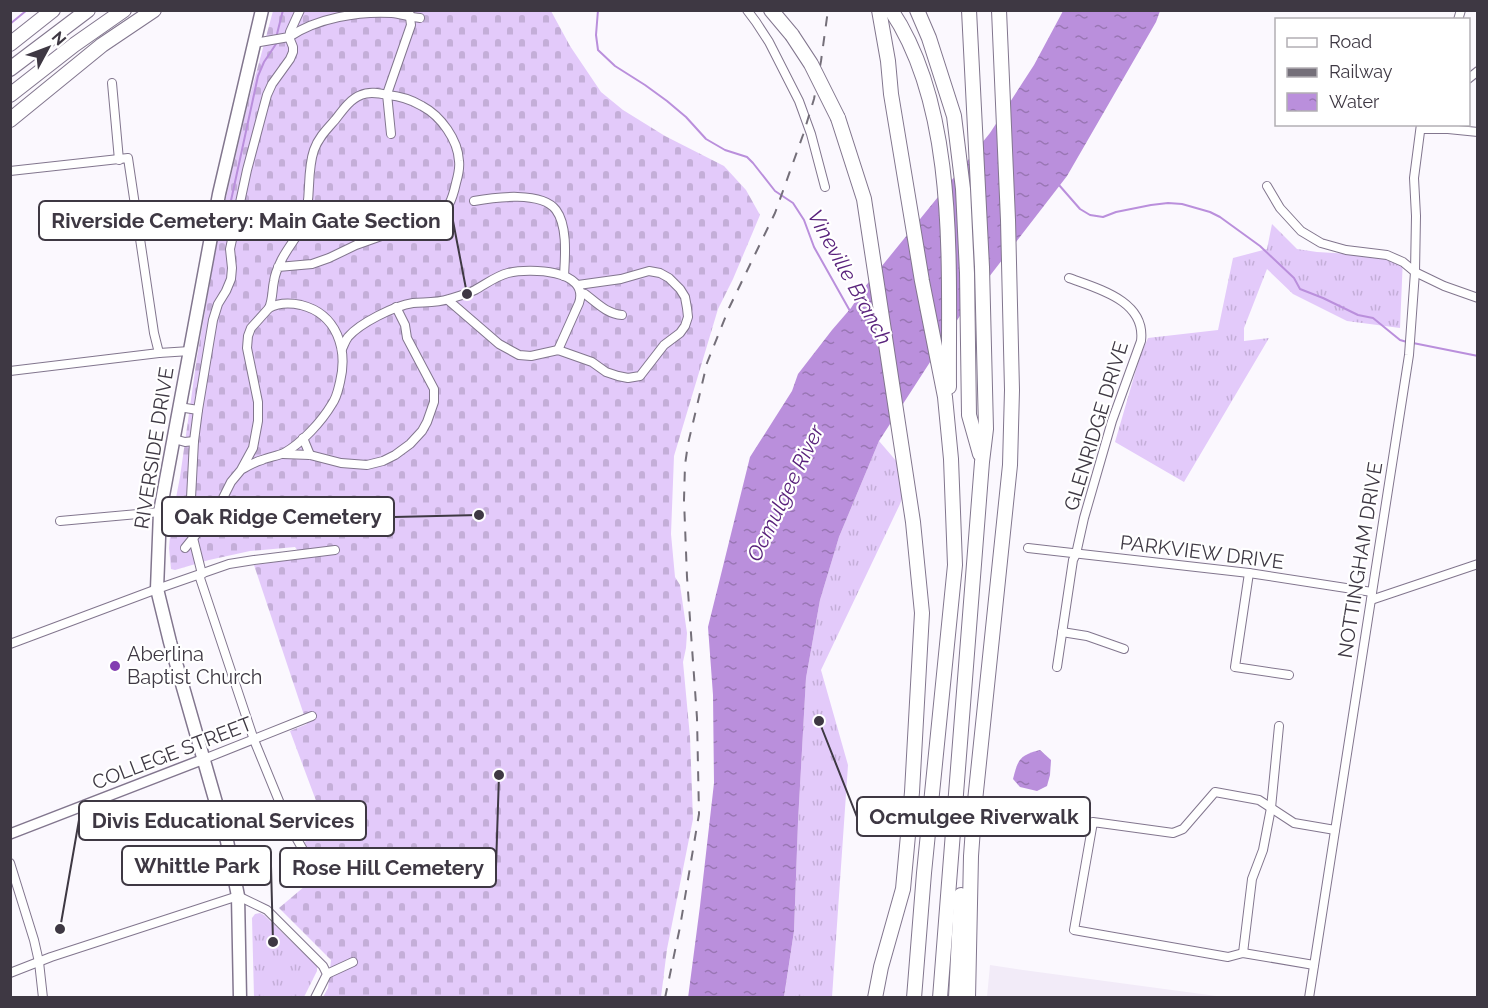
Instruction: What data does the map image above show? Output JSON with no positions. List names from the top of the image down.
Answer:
{
  "streets": {
    "main road": ["RIVERSIDE DRIVE"],
    "street": [
      "GLENRIDGE DRIVE",
      "PARKVIEW DRIVE",
      "NOTTINGHAM DRIVE",
      "COLLEGE STREET"
    ]
  },
  "crossings": [
    ["GLENRIDGE DRIVE", "PARKVIEW DRIVE"],
    ["RIVERSIDE DRIVE", "COLLEGE STREET"],
    ["PARKVIEW DRIVE", "NOTTINGHAM DRIVE"]
  ],
  "water": ["Vineville Branch", "Ocmulgee River"],
  "places": [
    "Riverside Cemetery: Main Gate Section",
    "Oak Ridge Cemetery",
    "Aberlina Baptist Church",
    "Ocmulgee Riverwalk",
    "Rose Hill Cemetery",
    "Divis Educational Services",
    "Whittle Park"
  ],
  "legend": ["Road", "Railway", "Water"],
  "north": "top right"
}
